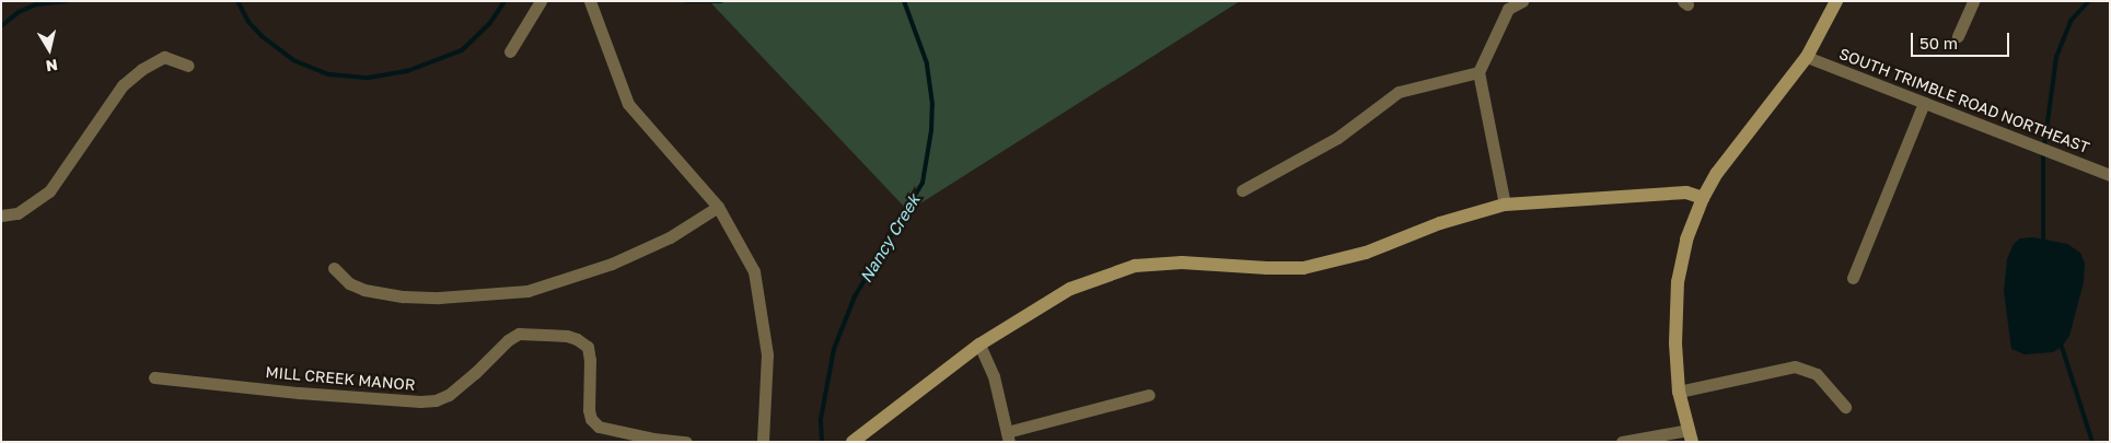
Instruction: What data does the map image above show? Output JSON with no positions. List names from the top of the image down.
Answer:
{
  "streets": {
    "street": ["SOUTH TRIMBLE ROAD NORTHEAST", "MILL CREEK MANOR"]
  },
  "water": ["Nancy Creek"],
  "scale_bar": "50 m",
  "north": "bottom"
}
